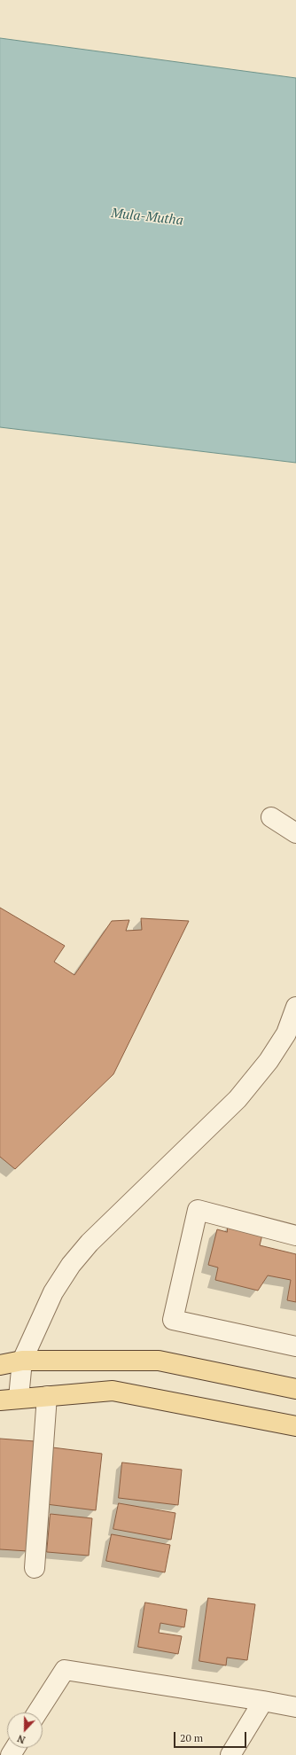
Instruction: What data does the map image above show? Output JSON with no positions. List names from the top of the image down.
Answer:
{
  "water": ["Mula-Mutha"],
  "scale_bar": "20 m",
  "north": "bottom"
}
